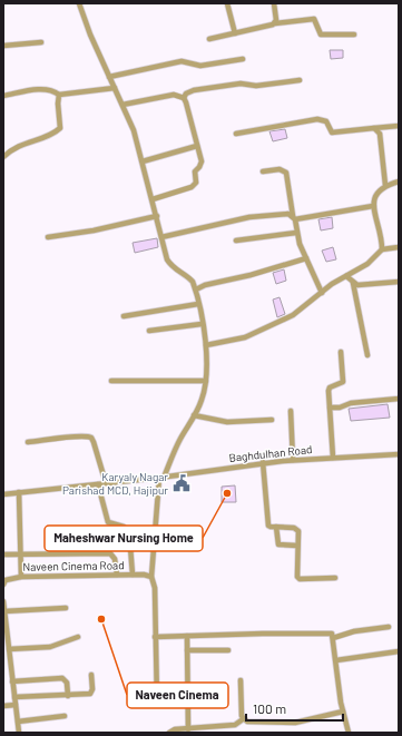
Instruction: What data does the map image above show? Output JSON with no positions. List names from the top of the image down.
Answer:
{
  "streets": {
    "street": ["Baghdulhan Road", "Naveen Cinema Road"]
  },
  "places": {
    "public building": ["Karyaly Nagar Parishad MCD, Hajipur"],
    "other": ["Maheshwar Nursing Home", "Naveen Cinema"]
  },
  "scale_bar": "100 m"
}
